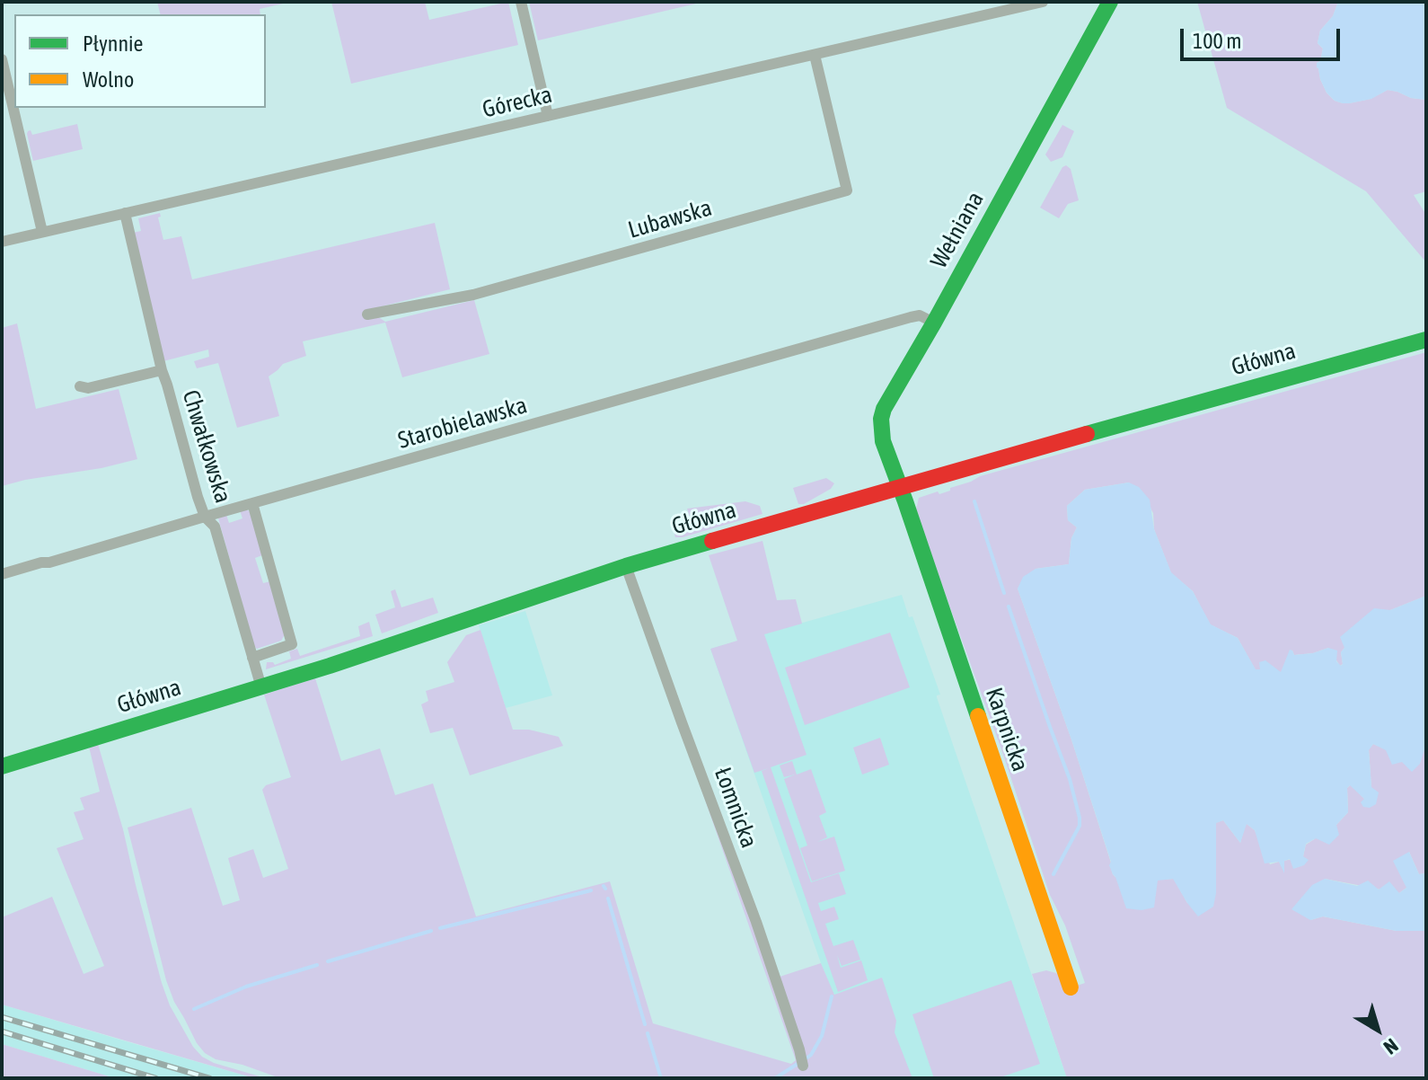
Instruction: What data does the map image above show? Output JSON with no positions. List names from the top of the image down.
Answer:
{
  "streets": {
    "street": [
      "Górecka",
      "Lubawska",
      "Wełniana",
      "Główna",
      "Starobielawska",
      "Chwałkowska",
      "Karpnicka",
      "Łomnicka"
    ]
  },
  "crossings": [
    ["Górecka", "Lubawska"],
    ["Górecka", "Chwałkowska"],
    ["Wełniana", "Główna"],
    ["Wełniana", "Starobielawska"],
    ["Wełniana", "Karpnicka"],
    ["Główna", "Chwałkowska"],
    ["Główna", "Karpnicka"],
    ["Główna", "Łomnicka"],
    ["Starobielawska", "Chwałkowska"]
  ],
  "legend": ["Płynnie", "Wolno"],
  "scale_bar": "100 m",
  "north": "bottom right"
}
